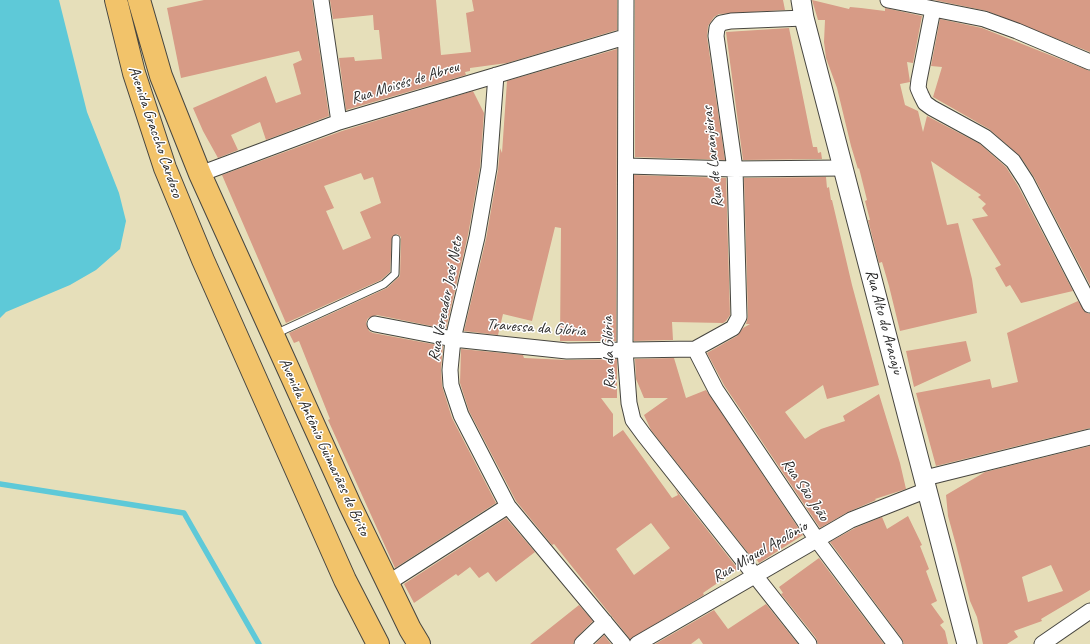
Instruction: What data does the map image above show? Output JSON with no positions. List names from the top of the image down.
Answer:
{
  "streets": {
    "main road": ["Avenida Graccho Cardoso", "Avenida Antônio Guimarães de Brito"],
    "street": [
      "Rua Moisés de Abreu",
      "Rua de Laranjeiras",
      "Rua Vereador José Neto",
      "Rua Alto do Aracaju",
      "Travessa da Glória",
      "Rua da Glória",
      "Rua São João",
      "Rua Miguel Apolônio"
    ]
  },
  "crossings": [
    ["Rua Moisés de Abreu", "Avenida Graccho Cardoso"],
    ["Rua Moisés de Abreu", "Rua Vereador José Neto"],
    ["Rua Moisés de Abreu", "Rua da Glória"],
    ["Avenida Graccho Cardoso", "Avenida Antônio Guimarães de Brito"],
    ["Rua de Laranjeiras", "Rua Alto do Aracaju"],
    ["Rua de Laranjeiras", "Travessa da Glória"],
    ["Rua de Laranjeiras", "Rua São João"],
    ["Rua Vereador José Neto", "Travessa da Glória"],
    ["Rua Alto do Aracaju", "Rua Miguel Apolônio"],
    ["Travessa da Glória", "Rua da Glória"],
    ["Travessa da Glória", "Rua São João"],
    ["Rua da Glória", "Rua Miguel Apolônio"],
    ["Rua São João", "Rua Miguel Apolônio"]
  ]
}
